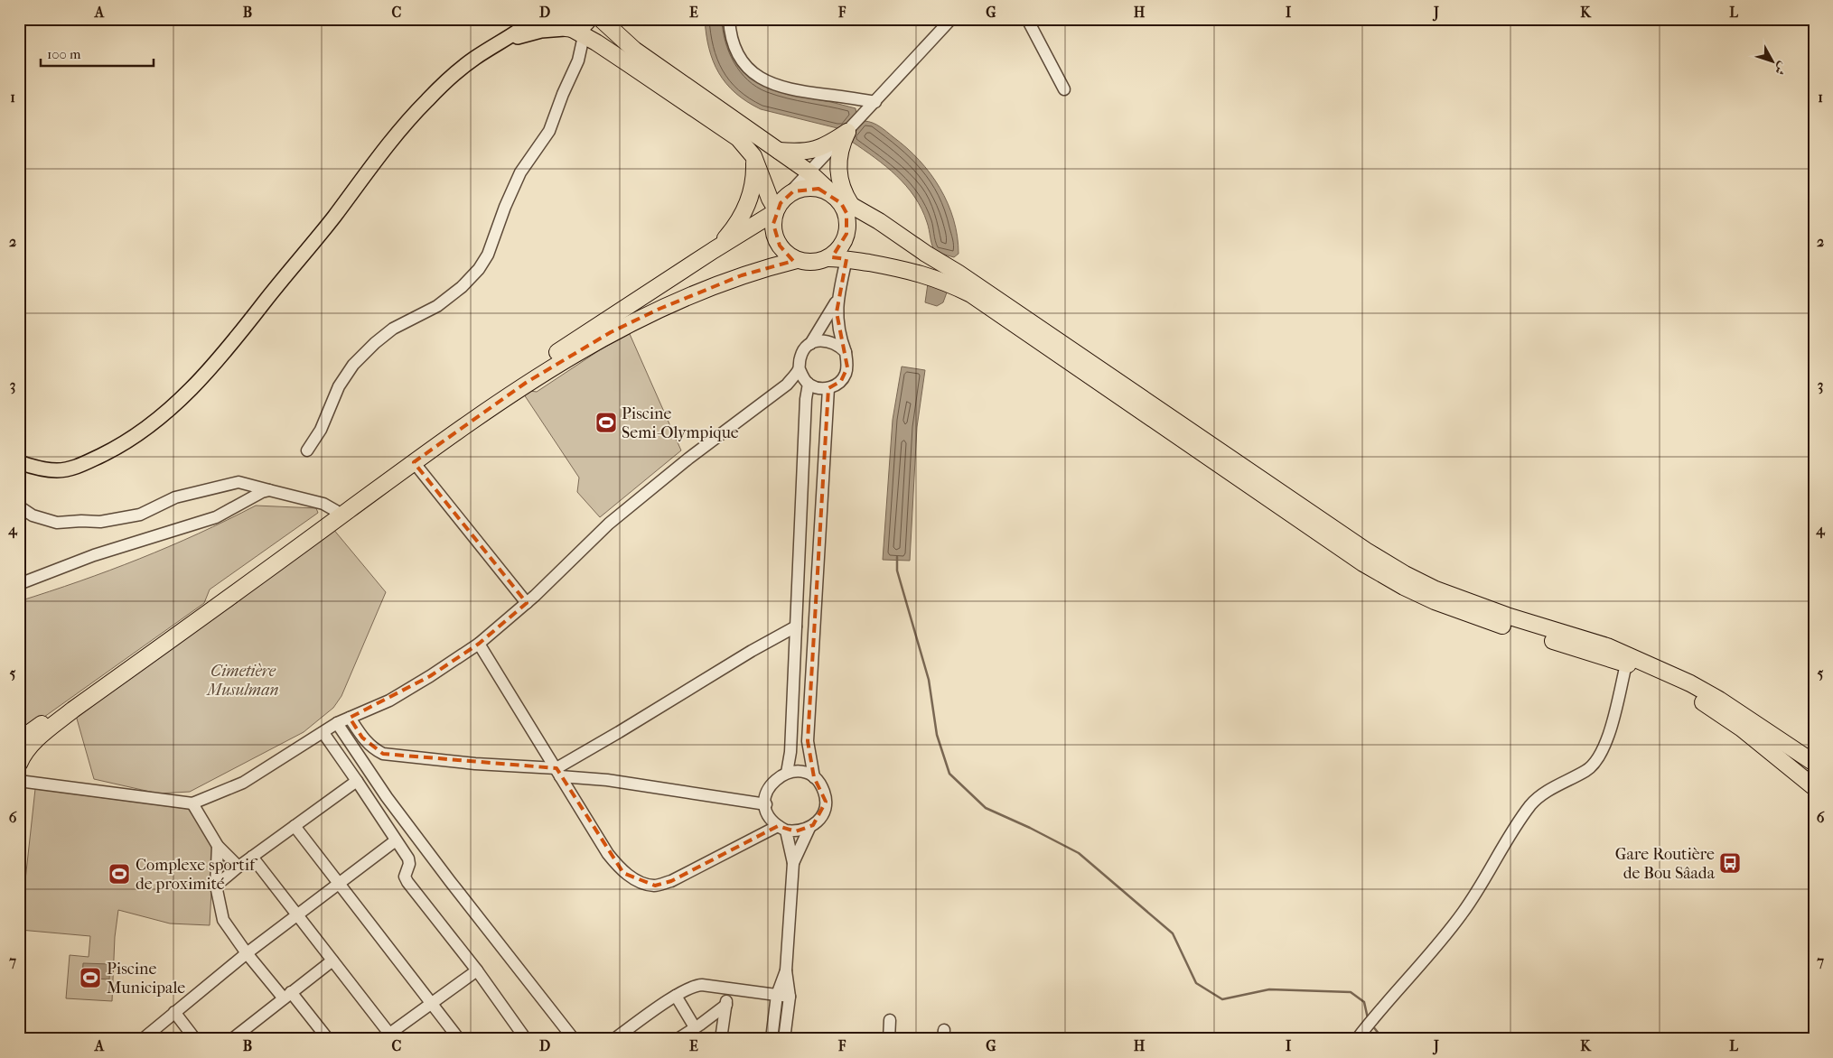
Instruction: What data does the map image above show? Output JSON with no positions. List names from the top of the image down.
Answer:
{
  "parks": ["Cimetière Musulman"],
  "places": {
    "sports": ["Piscine Semi-Olympique", "Complexe sportif de proximité", "Piscine Municipale"],
    "bus stop": ["Gare Routière de Bou Sâada"]
  },
  "scale_bar": "100 m",
  "north": "bottom right",
  "grid": {
    "columns": [
      "A",
      "B",
      "C",
      "D",
      "E",
      "F",
      "G",
      "H",
      "I",
      "J",
      "K",
      "L"
    ],
    "rows": [
      "1",
      "2",
      "3",
      "4",
      "5",
      "6",
      "7"
    ]
  }
}
